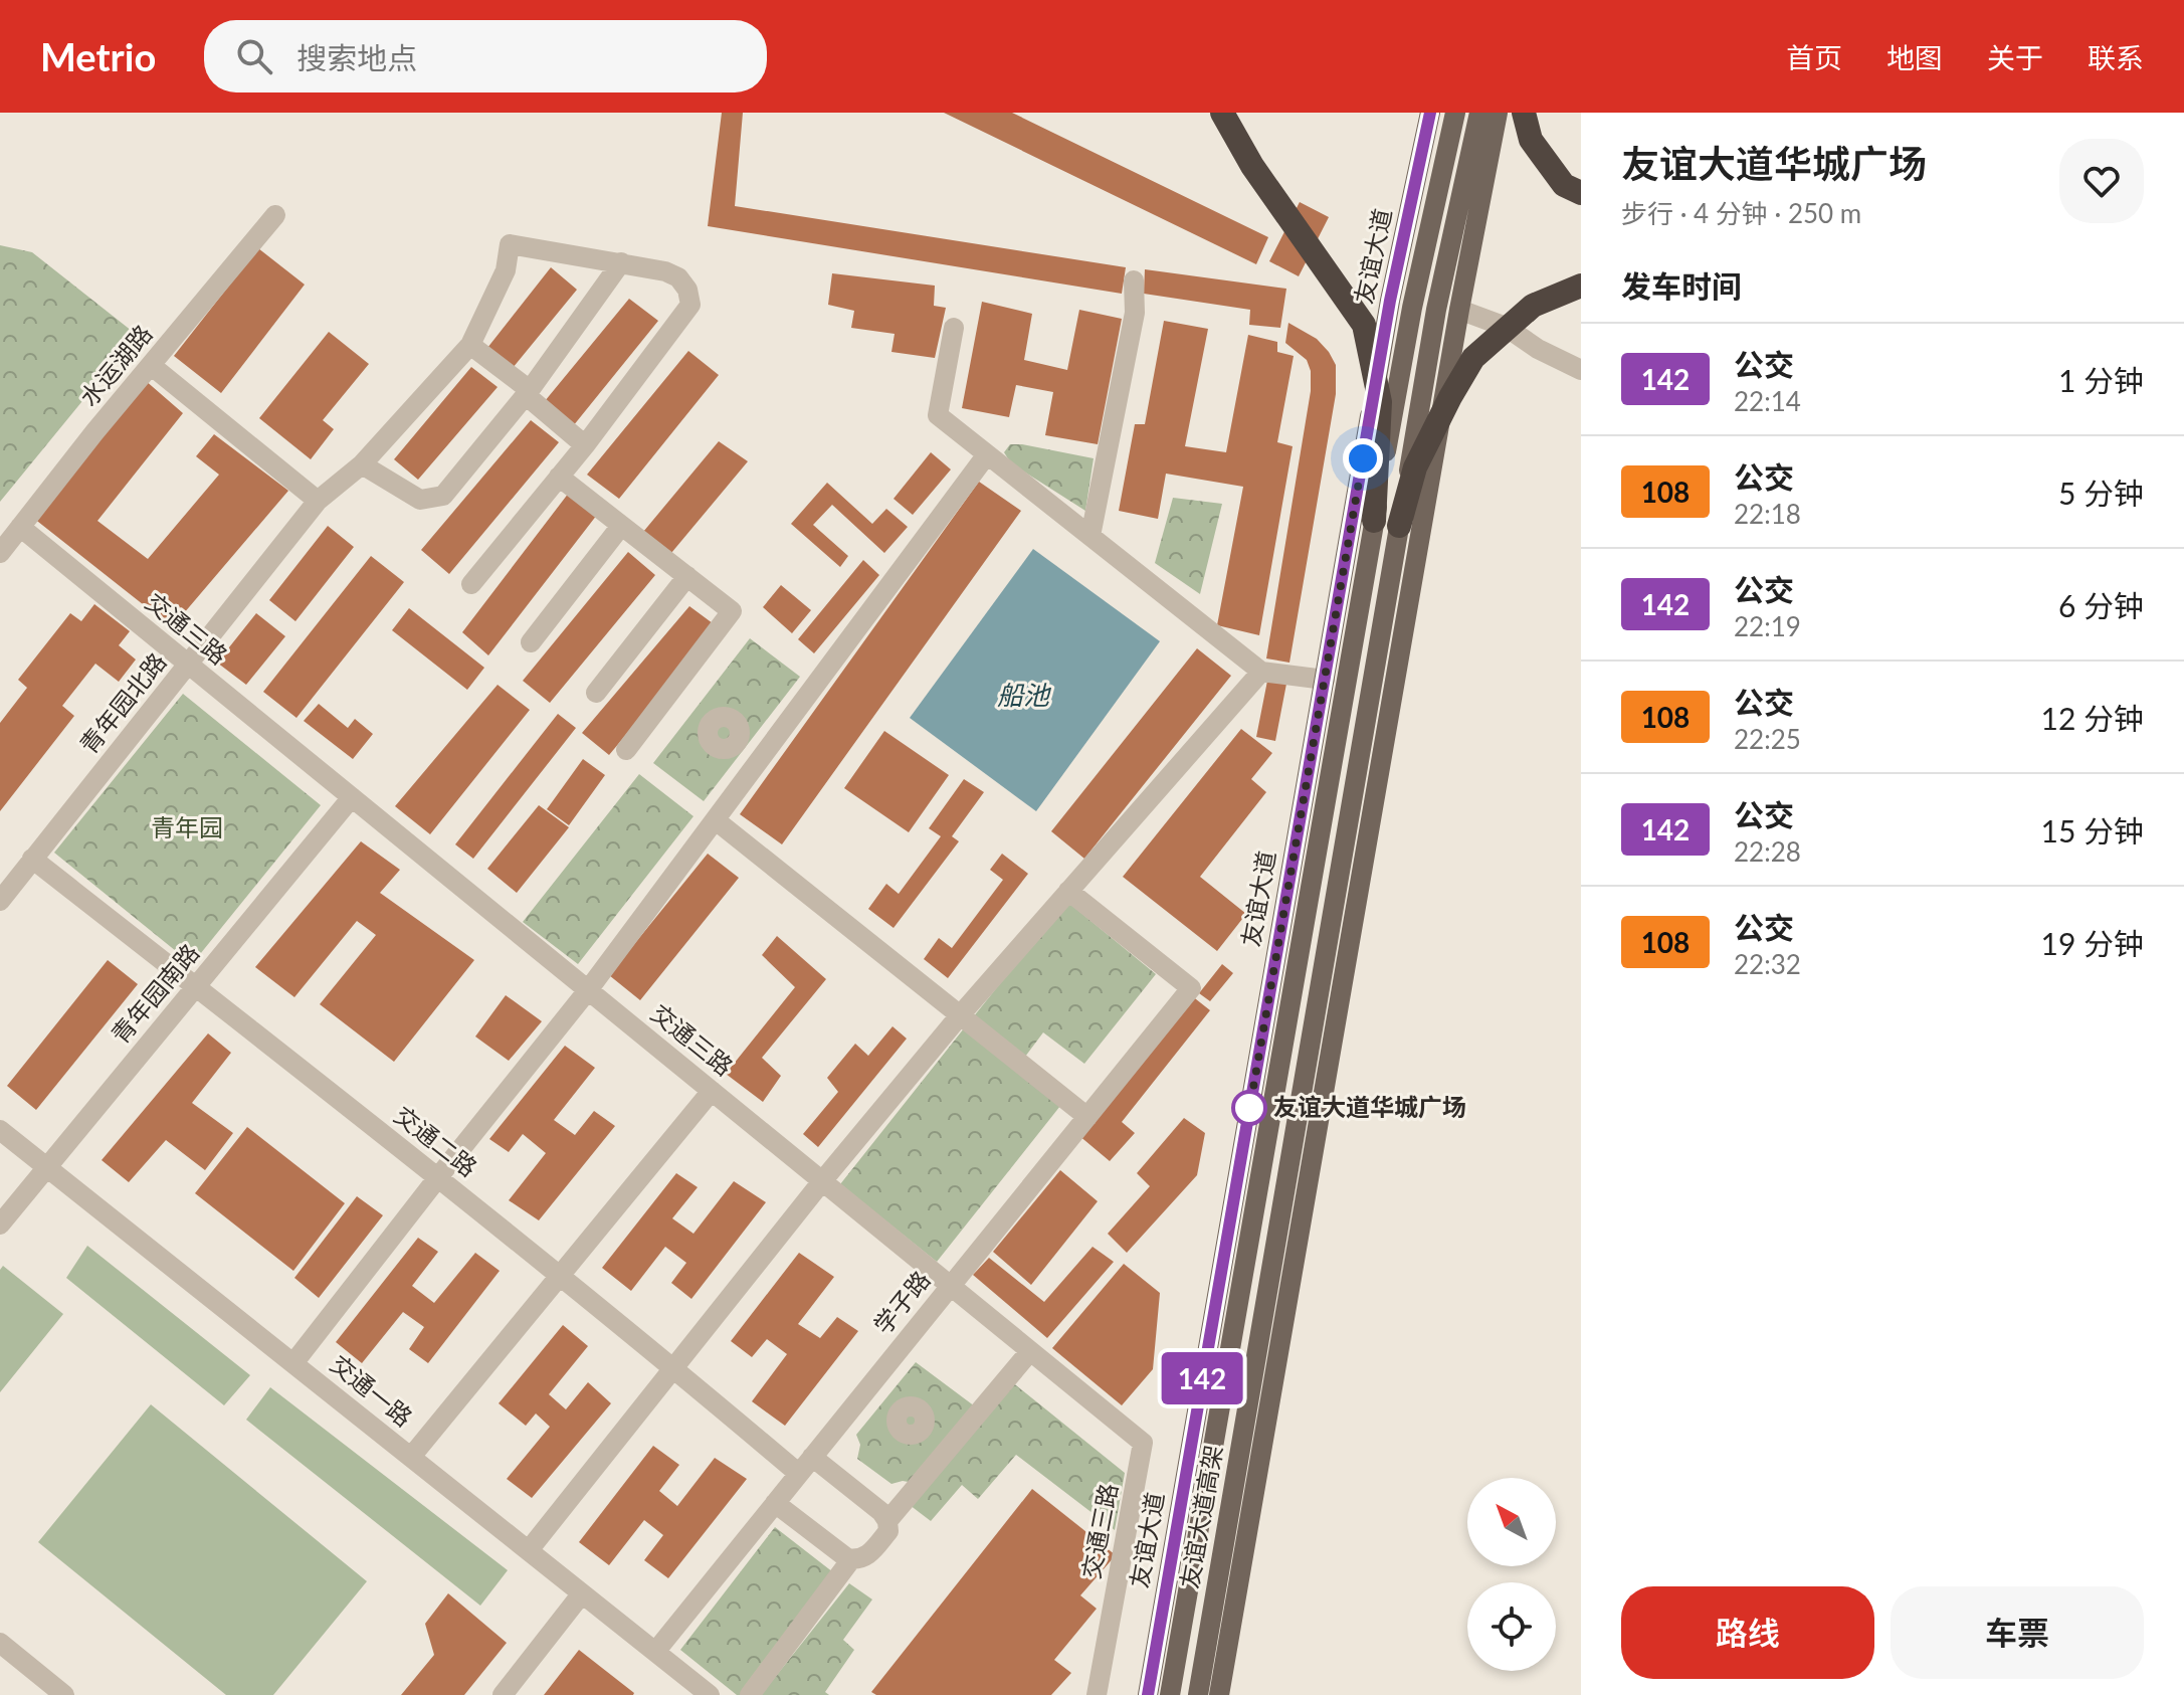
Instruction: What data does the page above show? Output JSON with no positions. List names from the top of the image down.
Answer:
{
  "streets": {
    "main road": ["友谊大道", "友谊大道高架"],
    "street": [
      "水运湖路",
      "交通三路",
      "青年园北路",
      "青年园南路",
      "交通二路",
      "学子路",
      "交通一路"
    ]
  },
  "crossings": [
    ["水运湖路", "交通三路"],
    ["交通三路", "青年园北路"],
    ["交通三路", "青年园南路"],
    ["交通三路", "学子路"],
    ["青年园北路", "交通二路"],
    ["青年园南路", "交通二路"],
    ["青年园南路", "交通一路"],
    ["交通二路", "学子路"],
    ["学子路", "交通一路"]
  ],
  "water": ["船池"],
  "parks": ["青年园"],
  "places": ["友谊大道华城广场"],
  "lines": ["bus line 142"],
  "north": "top left",
  "page": {
    "header": "Metrio",
    "search": "搜索地点",
    "nav": [
      "首页",
      "地图",
      "关于",
      "联系"
    ],
    "on_map": "142",
    "heading": [
      ["友谊大道华城广场", "步行 · 4 分钟 · 250 m"],
      "发车时间"
    ],
    "list": [
      {
        "mark": "142",
        "name": "公交",
        "note": "22:14",
        "value": "1 分钟"
      },
      {
        "mark": "108",
        "name": "公交",
        "note": "22:18",
        "value": "5 分钟"
      },
      {
        "mark": "142",
        "name": "公交",
        "note": "22:19",
        "value": "6 分钟"
      },
      {
        "mark": "108",
        "name": "公交",
        "note": "22:25",
        "value": "12 分钟"
      },
      {
        "mark": "142",
        "name": "公交",
        "note": "22:28",
        "value": "15 分钟"
      },
      {
        "mark": "108",
        "name": "公交",
        "note": "22:32",
        "value": "19 分钟"
      }
    ],
    "buttons": ["路线", "车票"]
  }
}
